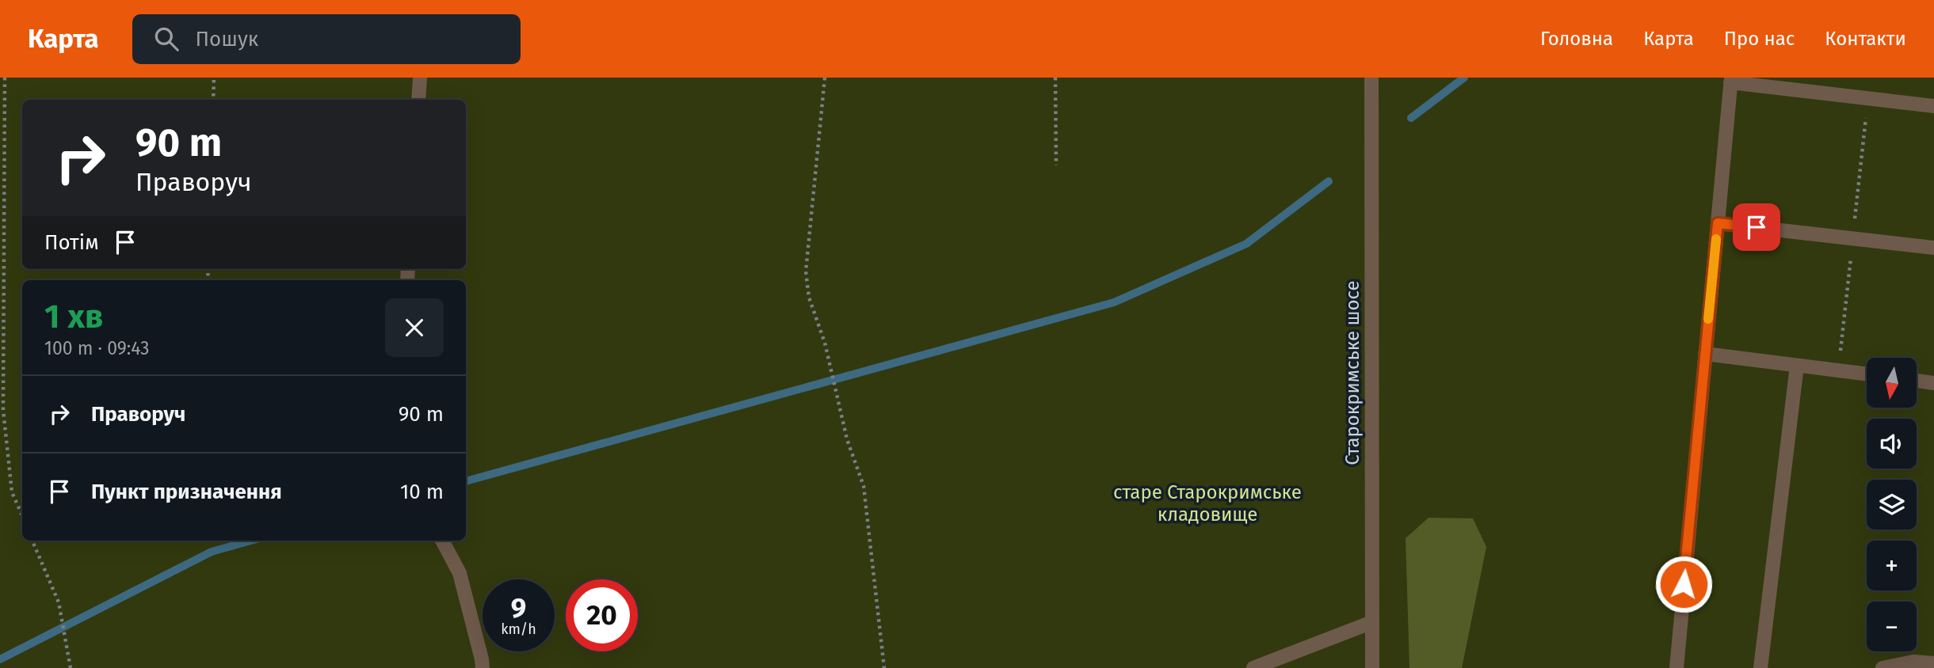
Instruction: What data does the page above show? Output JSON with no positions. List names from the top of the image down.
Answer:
{
  "streets": {
    "street": ["Старокримське шосе"]
  },
  "parks": ["старе Старокримське кладовище"],
  "north": "bottom",
  "page": {
    "header": "Карта",
    "search": "Пошук",
    "nav": [
      "Головна",
      "Карта",
      "Про нас",
      "Контакти"
    ],
    "turn": ["90 m", "Праворуч"],
    "then": "Потім",
    "heading": ["1 хв", "100 m · 09:43"],
    "map_buttons": ["+", "−"],
    "list": [
      {
        "name": "Праворуч",
        "value": "90 m"
      },
      {
        "name": "Пункт призначення",
        "value": "10 m"
      }
    ],
    "speed": "9 km/h",
    "limit": "20"
  }
}
